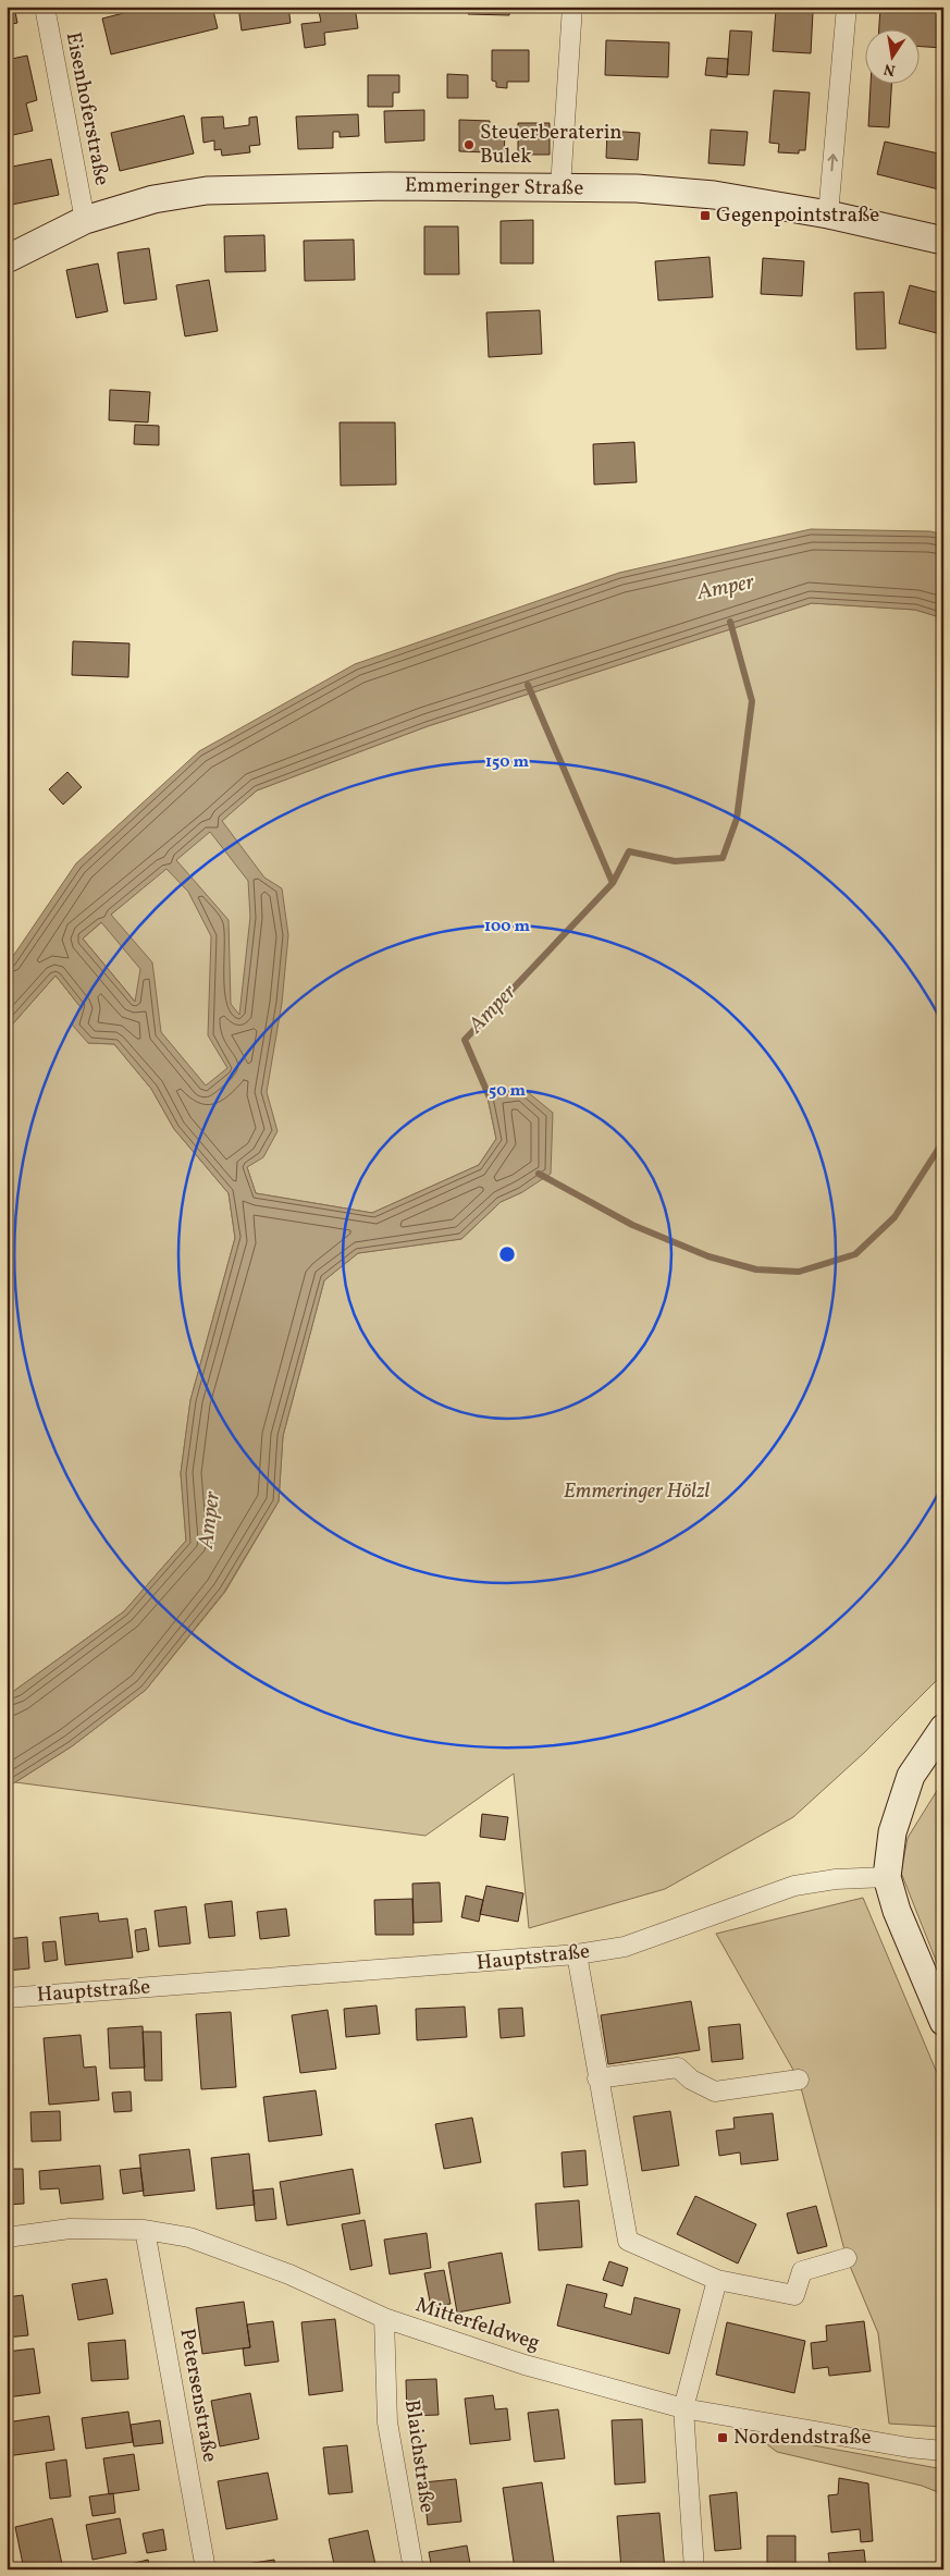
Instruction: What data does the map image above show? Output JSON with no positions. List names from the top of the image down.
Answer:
{
  "streets": {
    "street": [
      "Eisenhoferstraße",
      "Emmeringer Straße",
      "Hauptstraße",
      "Mitterfeldweg",
      "Petersenstraße",
      "Blaichstraße"
    ]
  },
  "crossings": [
    ["Eisenhoferstraße", "Emmeringer Straße"],
    ["Mitterfeldweg", "Petersenstraße"],
    ["Mitterfeldweg", "Blaichstraße"]
  ],
  "water": ["Amper"],
  "parks": ["Emmeringer Hölzl"],
  "places": {
    "other": ["Steuerberaterin Bulek"],
    "transit": ["Gegenpointstraße", "Nordendstraße"]
  },
  "north": "bottom",
  "rings": ["150 m", "100 m", "50 m"]
}
